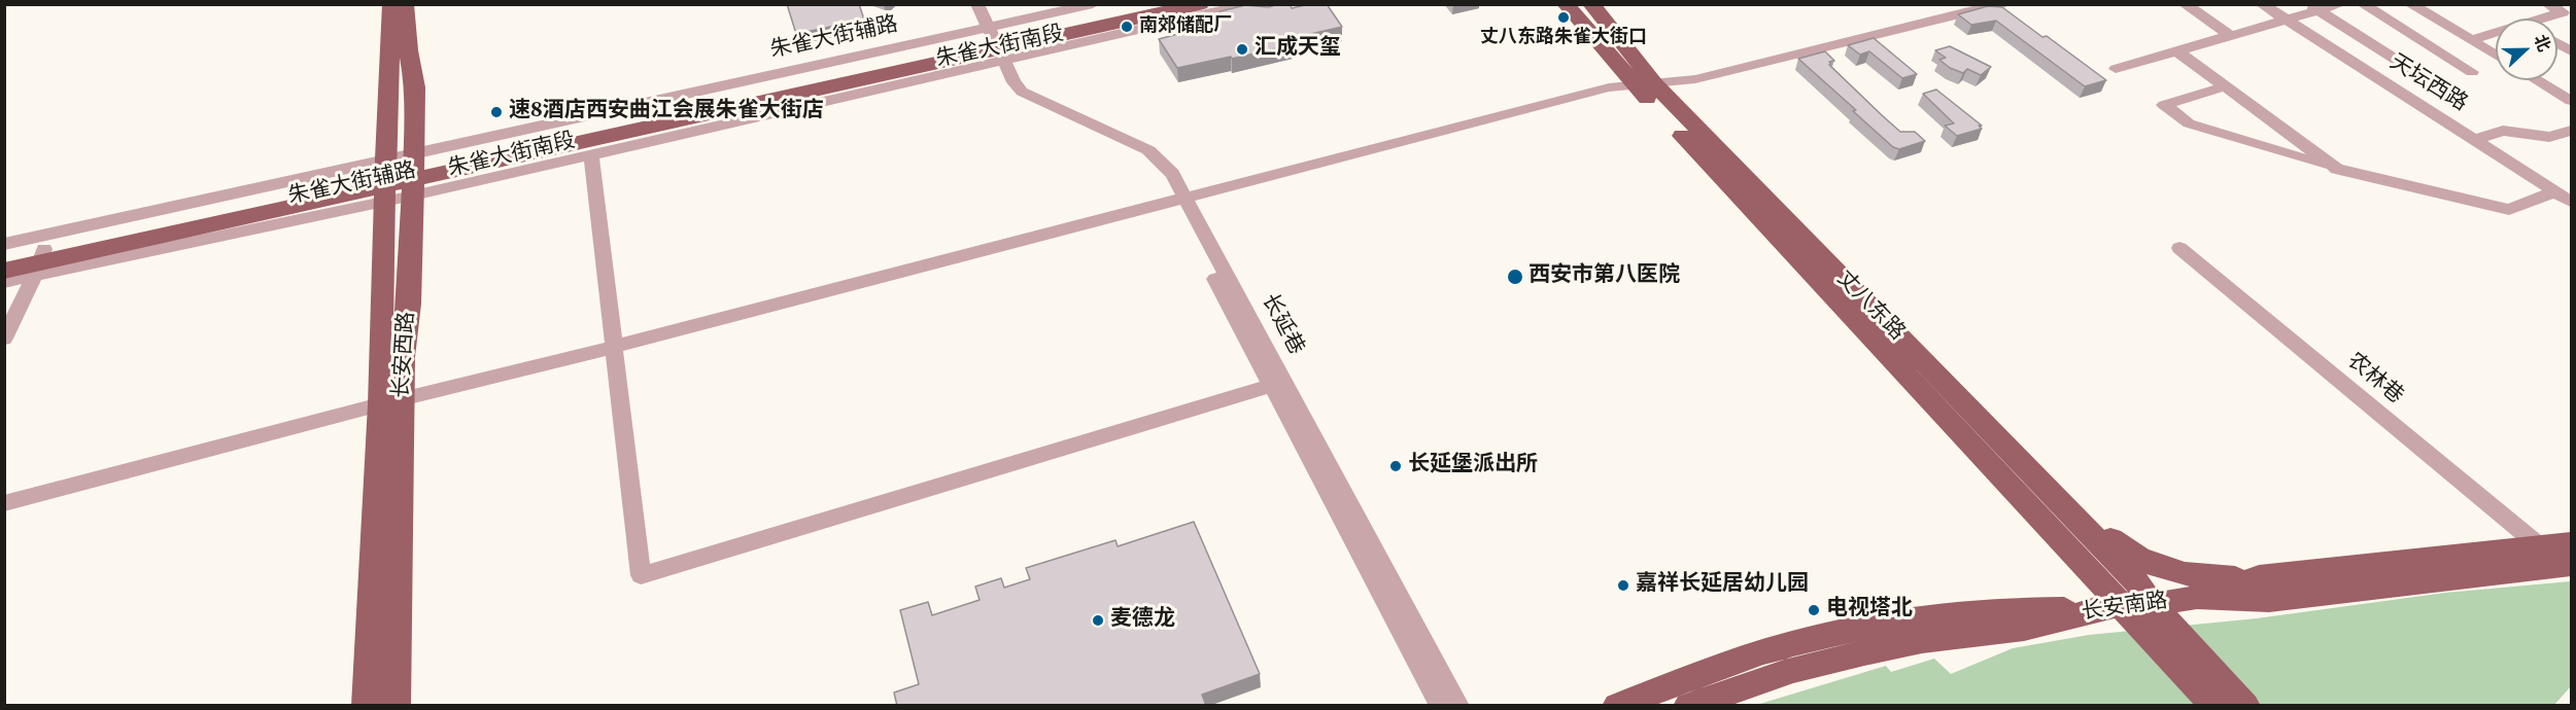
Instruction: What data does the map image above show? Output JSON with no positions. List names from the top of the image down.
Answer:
{
  "streets": {
    "main road": [
      "朱雀大街南段",
      "丈八东路",
      "长安西路",
      "长安南路"
    ],
    "street": [
      "朱雀大街辅路",
      "天坛西路",
      "长延巷",
      "农林巷"
    ]
  },
  "crossings": [
    ["朱雀大街辅路", "朱雀大街南段"],
    ["朱雀大街辅路", "长延巷"],
    ["朱雀大街辅路", "长安西路"],
    ["朱雀大街南段", "长延巷"],
    ["朱雀大街南段", "长安西路"],
    ["丈八东路", "长安南路"]
  ],
  "places": [
    "丈八东路朱雀大街口",
    "南郊储配厂",
    "汇成天玺",
    "速8酒店西安曲江会展朱雀大街店",
    "西安市第八医院",
    "长延堡派出所",
    "嘉祥长延居幼儿园",
    "电视塔北",
    "麦德龙"
  ],
  "north": "right"
}
